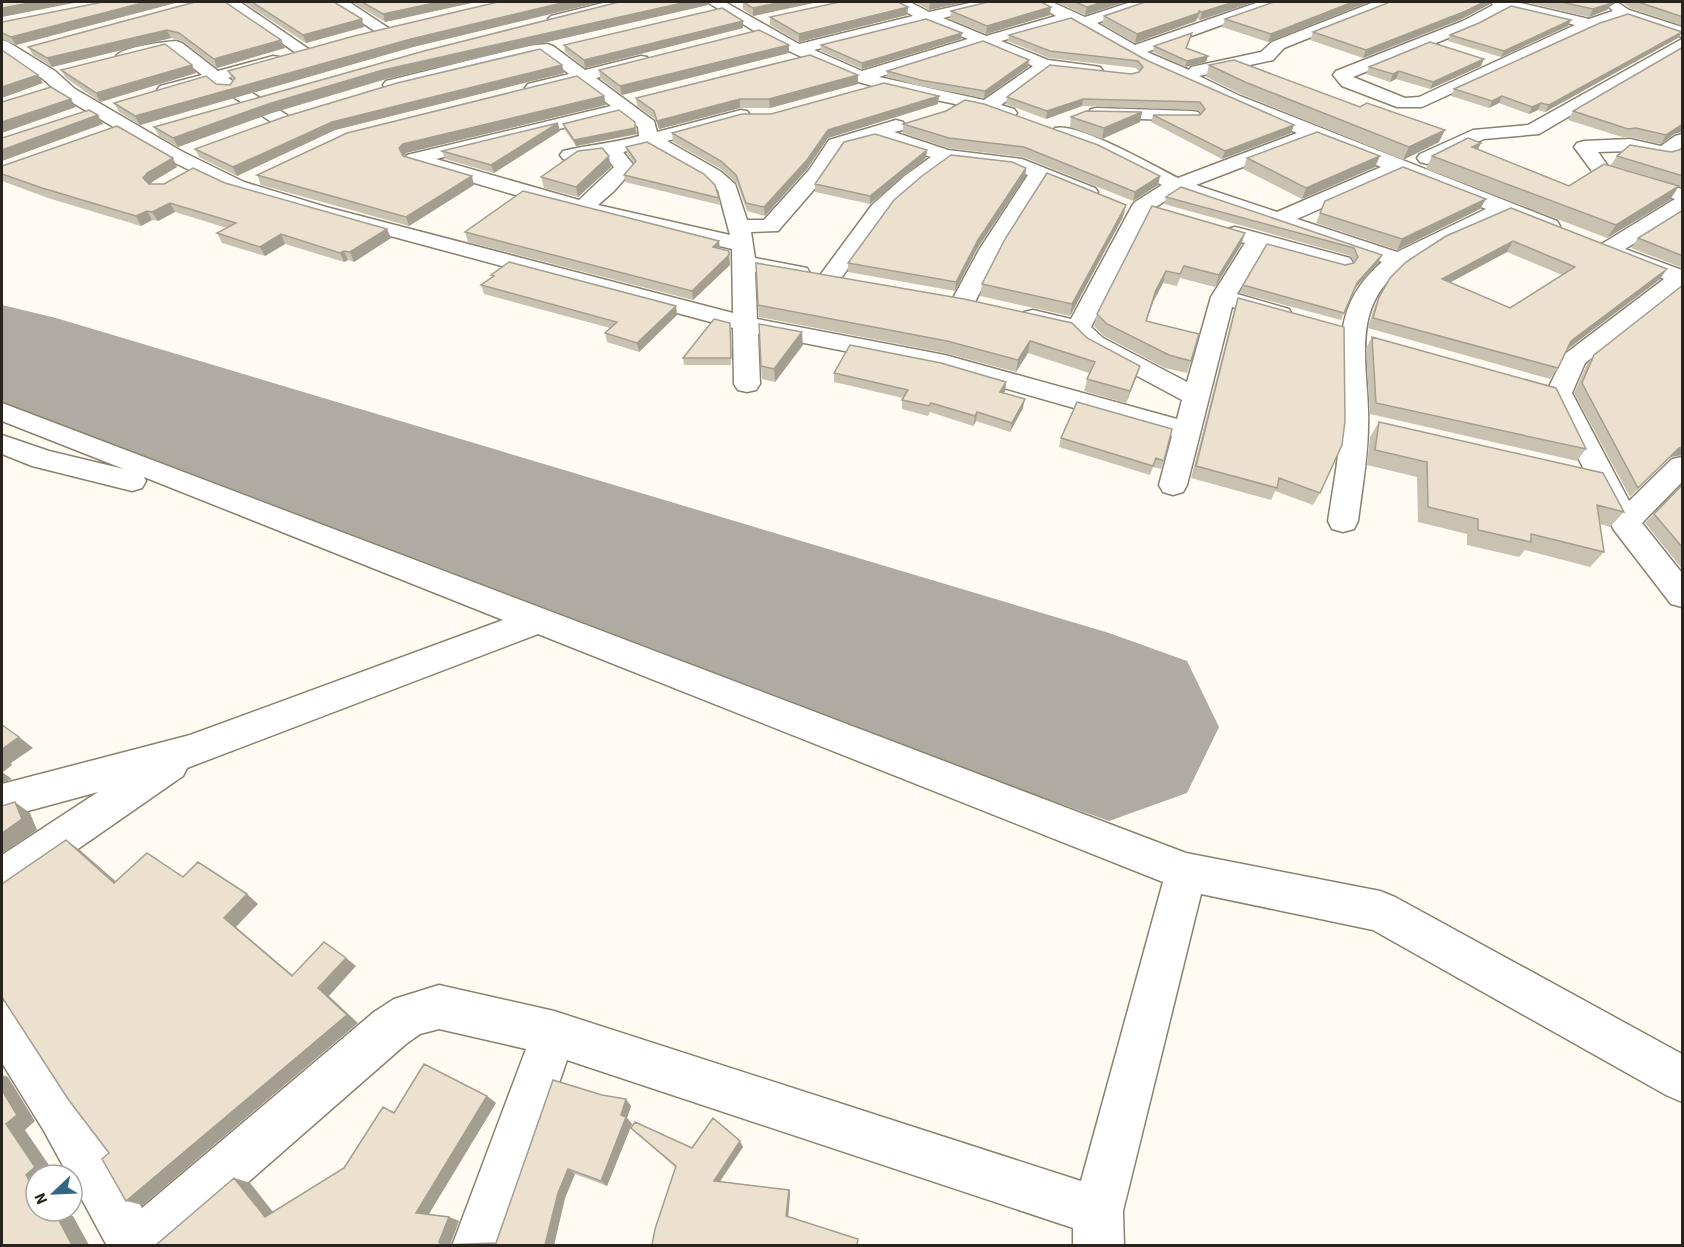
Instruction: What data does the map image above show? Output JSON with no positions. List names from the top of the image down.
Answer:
{
  "north": "bottom left"
}
